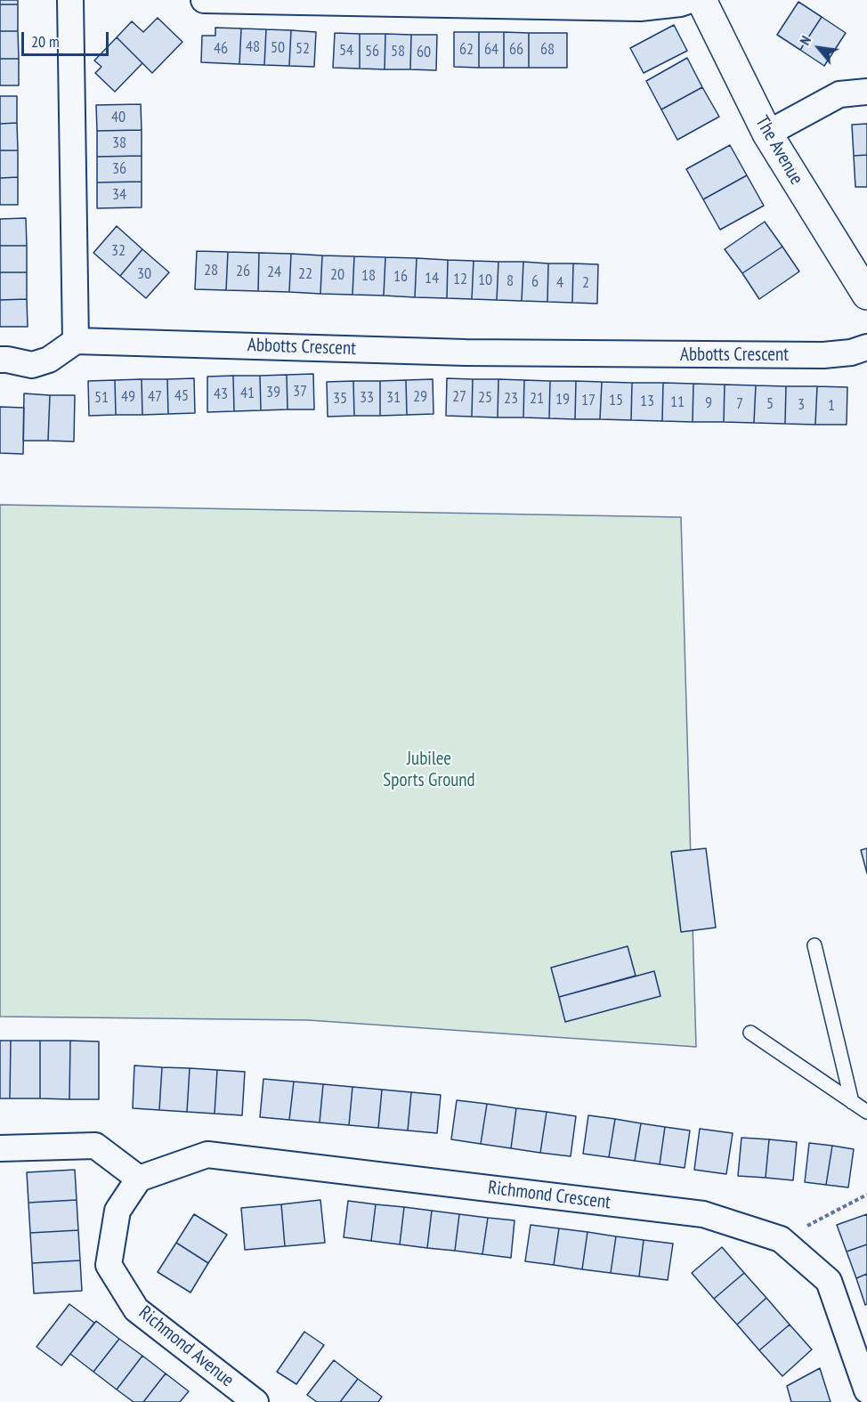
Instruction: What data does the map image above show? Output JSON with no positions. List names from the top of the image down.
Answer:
{
  "streets": {
    "street": [
      "The Avenue",
      "Abbotts Crescent",
      "Richmond Crescent",
      "Richmond Avenue"
    ]
  },
  "crossings": [
    ["Richmond Crescent", "Richmond Avenue"]
  ],
  "parks": ["Jubilee Sports Ground"],
  "house_numbers": [
    "48",
    "50",
    "46",
    "52",
    "62",
    "64",
    "66",
    "68",
    "54",
    "56",
    "58",
    "60",
    "40",
    "38",
    "36",
    "34",
    "32",
    "28",
    "26",
    "24",
    "30",
    "22",
    "20",
    "18",
    "16",
    "14",
    "12",
    "10",
    "8",
    "6",
    "4",
    "2",
    "37",
    "39",
    "41",
    "43",
    "45",
    "49",
    "47",
    "29",
    "27",
    "51",
    "33",
    "31",
    "25",
    "35",
    "23",
    "21",
    "19",
    "17",
    "15",
    "13",
    "11",
    "9",
    "7",
    "5",
    "3",
    "1"
  ],
  "scale_bar": "20 m",
  "north": "top left"
}
